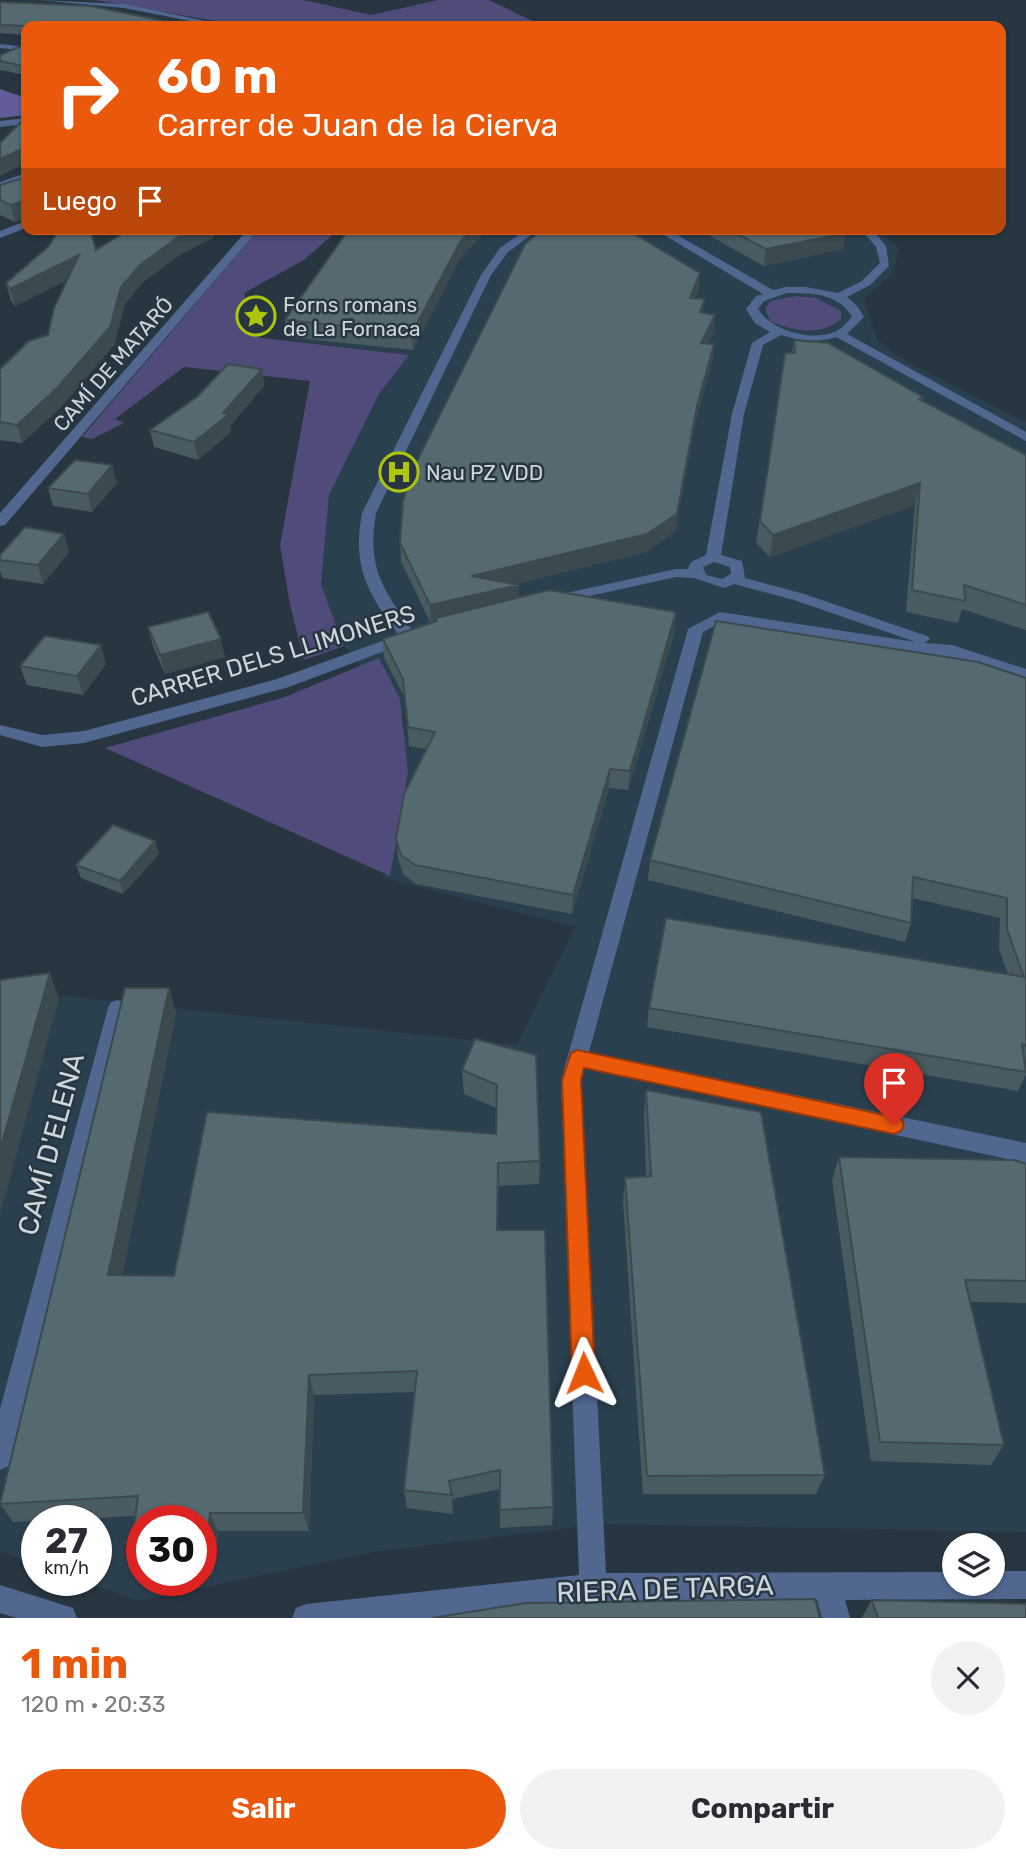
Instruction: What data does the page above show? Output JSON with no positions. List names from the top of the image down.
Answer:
{
  "streets": {
    "street": [
      "CAMÍ DE MATARÓ",
      "CARRER DELS LLIMONERS",
      "CAMÍ D'ELENA",
      "RIERA DE TARGA"
    ]
  },
  "places": {
    "place": ["Forns romans de La Fornaca"],
    "hospital": ["Nau PZ VDD"]
  },
  "page": {
    "turn": ["60 m", "Carrer de Juan de la Cierva"],
    "then": "Luego",
    "speed": "27 km/h",
    "limit": "30",
    "heading": ["1 min", "120 m · 20:33"],
    "buttons": ["Salir", "Compartir"]
  }
}
